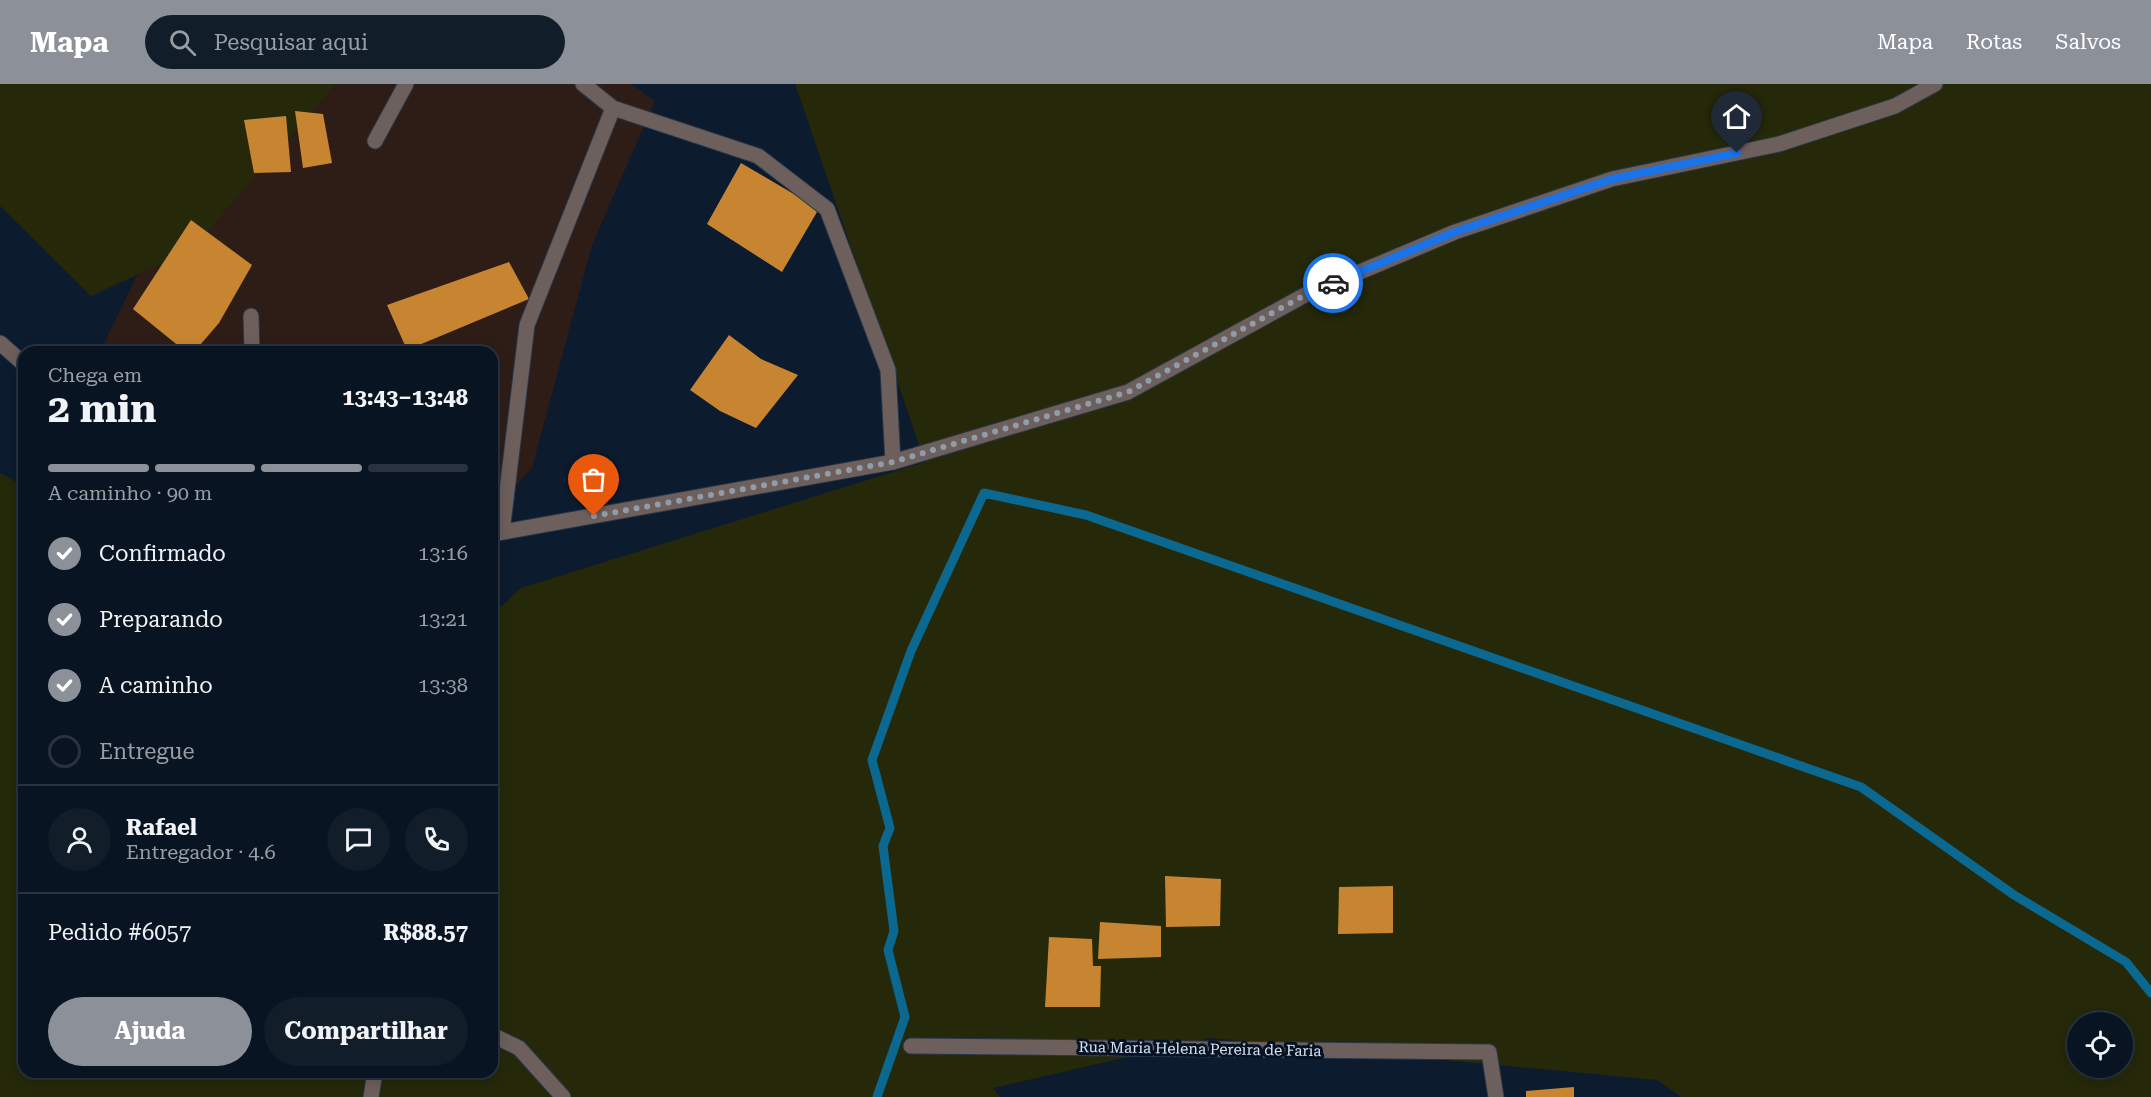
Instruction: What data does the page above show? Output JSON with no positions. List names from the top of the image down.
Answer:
{
  "streets": {
    "street": ["Rua Maria Helena Pereira de Faria"]
  },
  "page": {
    "header": "Mapa",
    "search": "Pesquisar aqui",
    "nav": ["Mapa", "Rotas", "Salvos"],
    "heading": ["2 min", "Chega em", "13:43–13:48"],
    "panel": [
      "Rafael",
      "Entregador · 4.6",
      "Pedido #6057",
      "R$88.57"
    ],
    "bar": "A caminho · 90 m",
    "list": [
      ["Confirmado", "13:16"],
      ["Preparando", "13:21"],
      ["A caminho", "13:38"],
      "Entregue"
    ],
    "buttons": ["Ajuda", "Compartilhar"]
  }
}
